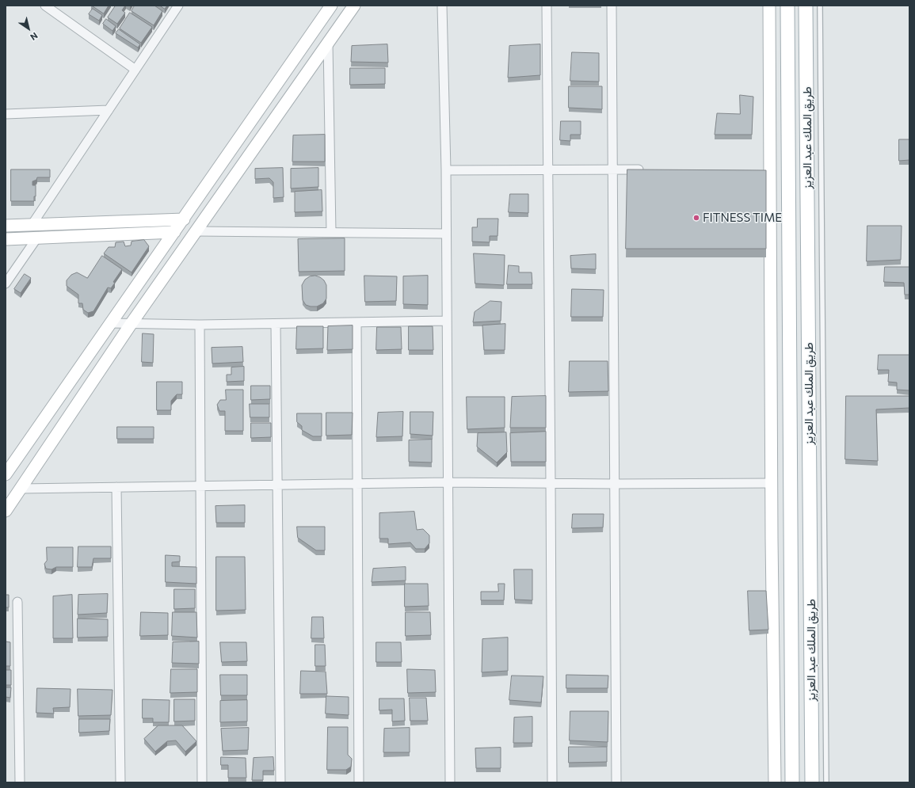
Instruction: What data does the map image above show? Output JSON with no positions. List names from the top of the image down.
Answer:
{
  "streets": {
    "main road": ["طريق الملك عبد العزيز"]
  },
  "places": ["FITNESS TIME"],
  "north": "bottom right"
}
